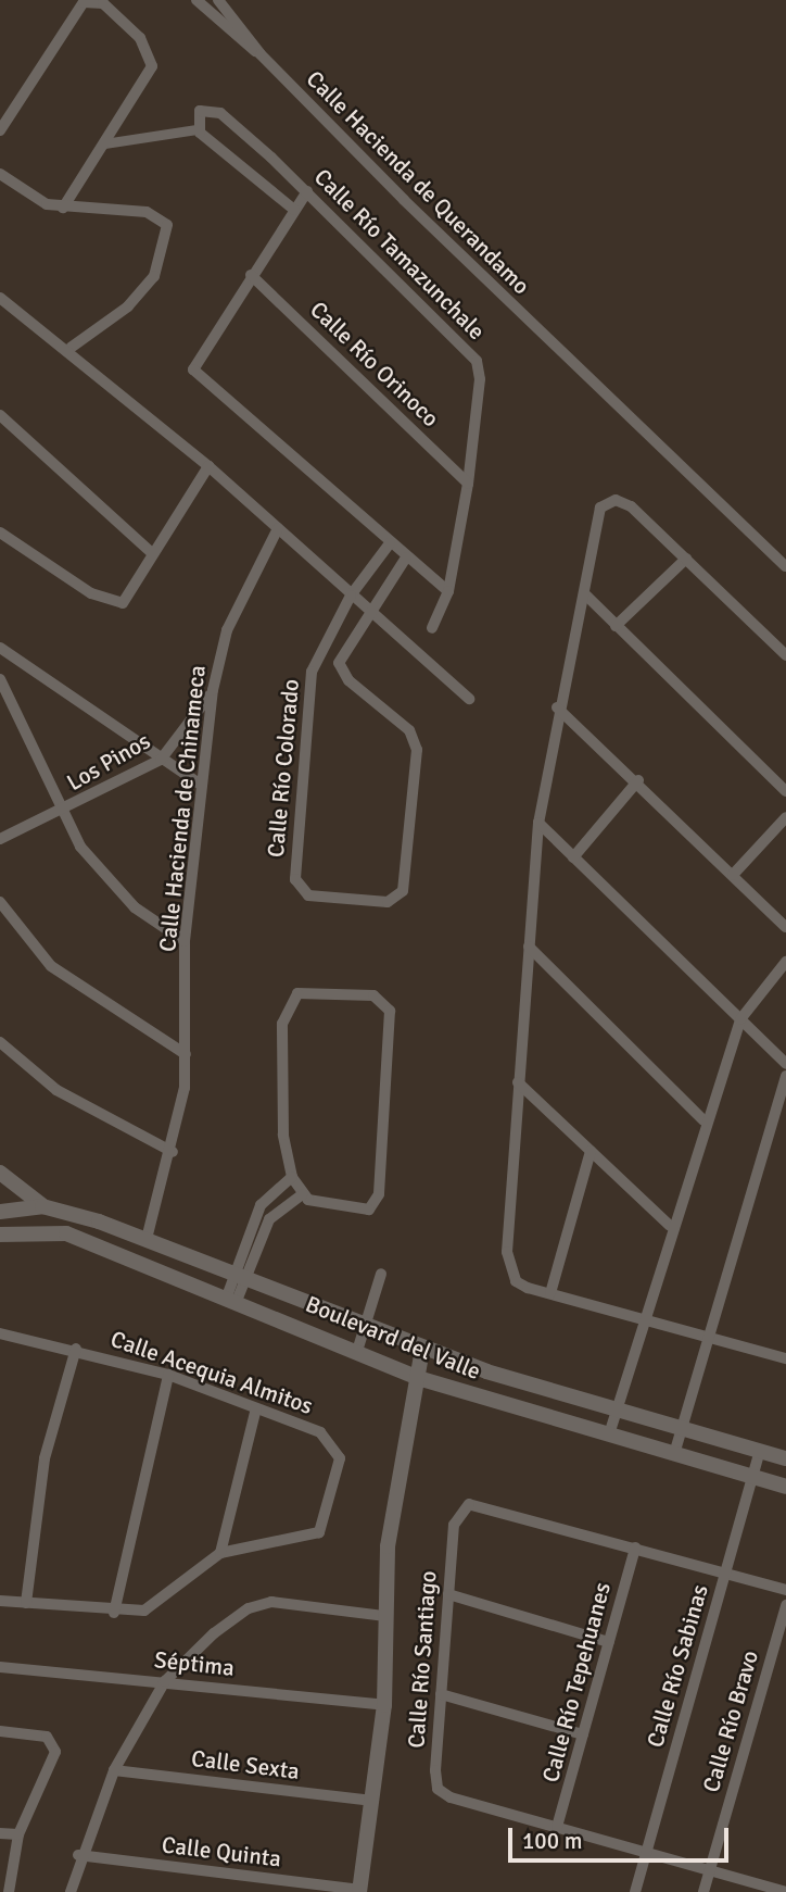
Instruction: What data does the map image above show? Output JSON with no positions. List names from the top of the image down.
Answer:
{
  "streets": {
    "street": [
      "Calle Hacienda de Querandamo",
      "Calle Río Tamazunchale",
      "Calle Río Orinoco",
      "Los Pinos",
      "Calle Río Colorado",
      "Calle Hacienda de Chinameca",
      "Boulevard del Valle",
      "Calle Acequia Almitos",
      "Calle Río Santiago",
      "Séptima",
      "Calle Río Sabinas",
      "Calle Río Tepehuanes",
      "Calle Río Bravo",
      "Calle Sexta",
      "Calle Quinta"
    ]
  },
  "crossings": [
    ["Calle Río Tamazunchale", "Calle Río Orinoco"],
    ["Los Pinos", "Calle Hacienda de Chinameca"],
    ["Calle Hacienda de Chinameca", "Boulevard del Valle"],
    ["Boulevard del Valle", "Calle Río Sabinas"],
    ["Calle Río Santiago", "Calle Río Sabinas"],
    ["Calle Río Santiago", "Calle Río Tepehuanes"],
    ["Calle Río Santiago", "Calle Río Bravo"]
  ],
  "scale_bar": "100 m"
}
